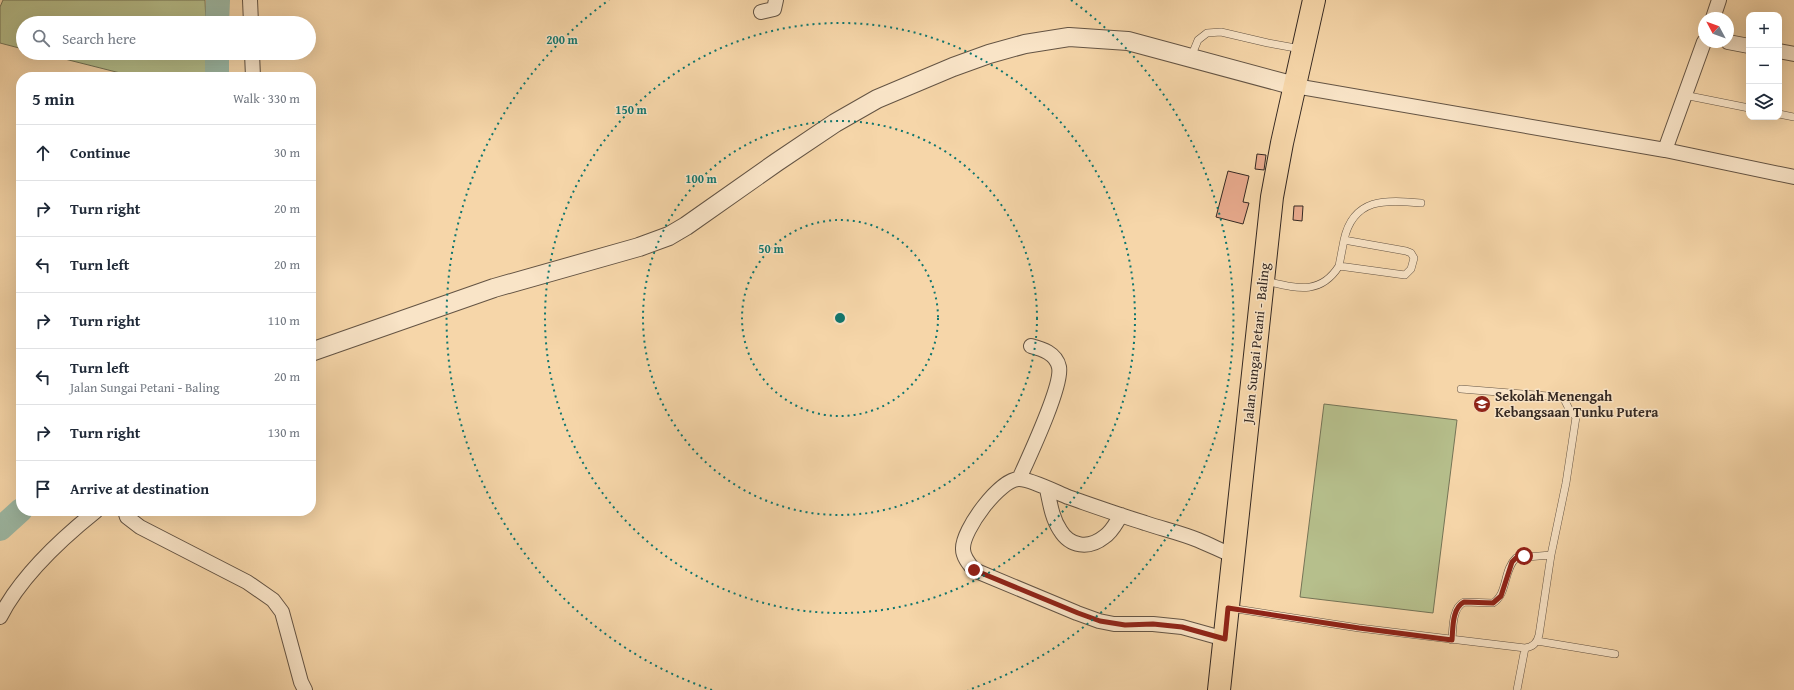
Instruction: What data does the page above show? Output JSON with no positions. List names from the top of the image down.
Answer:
{
  "streets": {
    "main road": ["Jalan Sungai Petani - Baling"]
  },
  "places": {
    "school or university": ["Sekolah Menengah Kebangsaan Tunku Putera"]
  },
  "north": "top left",
  "page": {
    "map_buttons": ["+", "−"],
    "search": "Search here",
    "heading": ["5 min", "Walk · 330 m"],
    "list": [
      ["Continue", "30 m"],
      ["Turn right", "20 m"],
      ["Turn left", "20 m"],
      ["Turn right", "110 m"],
      ["Turn left", "Jalan Sungai Petani - Baling", "20 m"],
      ["Turn right", "130 m"],
      "Arrive at destination"
    ]
  },
  "rings": [
    "200 m",
    "150 m",
    "100 m",
    "50 m"
  ]
}
